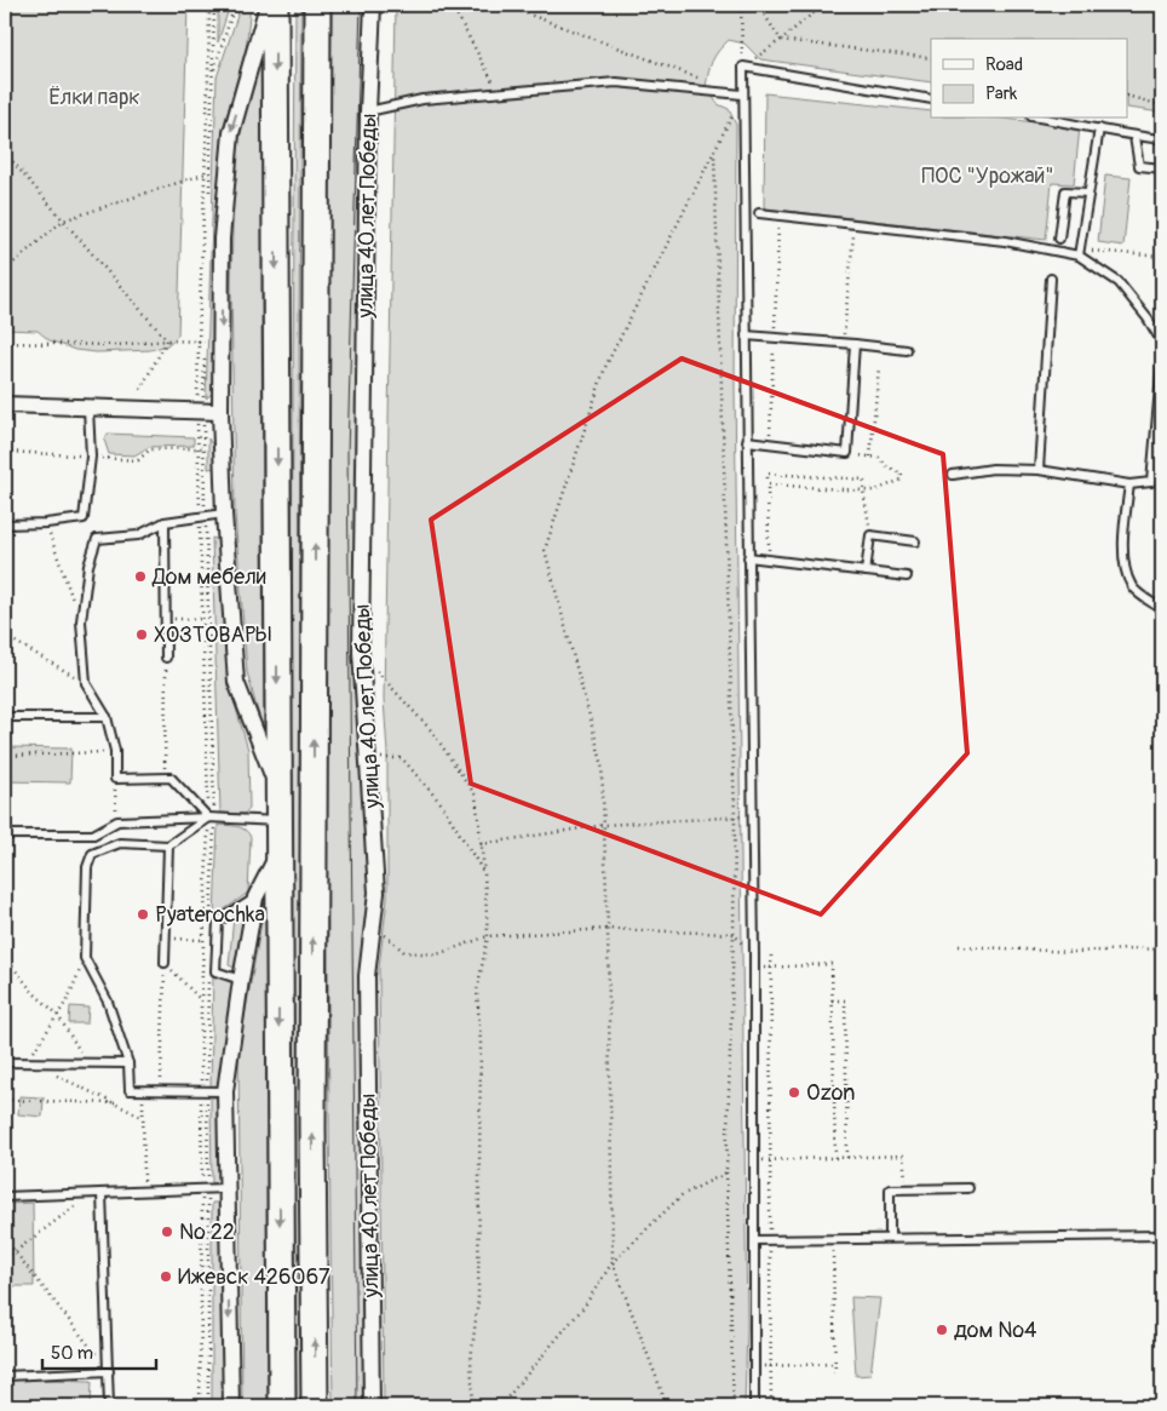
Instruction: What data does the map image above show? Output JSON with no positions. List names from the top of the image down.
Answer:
{
  "streets": {
    "street": ["улица 40 лет Победы"]
  },
  "parks": ["Ёлки парк", "ПОС \"Урожай\""],
  "places": [
    "Дом мебели",
    "ХОЗТОВАРЫ",
    "Pyaterochka",
    "Ozon",
    "№ 22",
    "Ижевск 426067",
    "дом №4"
  ],
  "legend": ["Road", "Park"],
  "scale_bar": "50 m"
}
